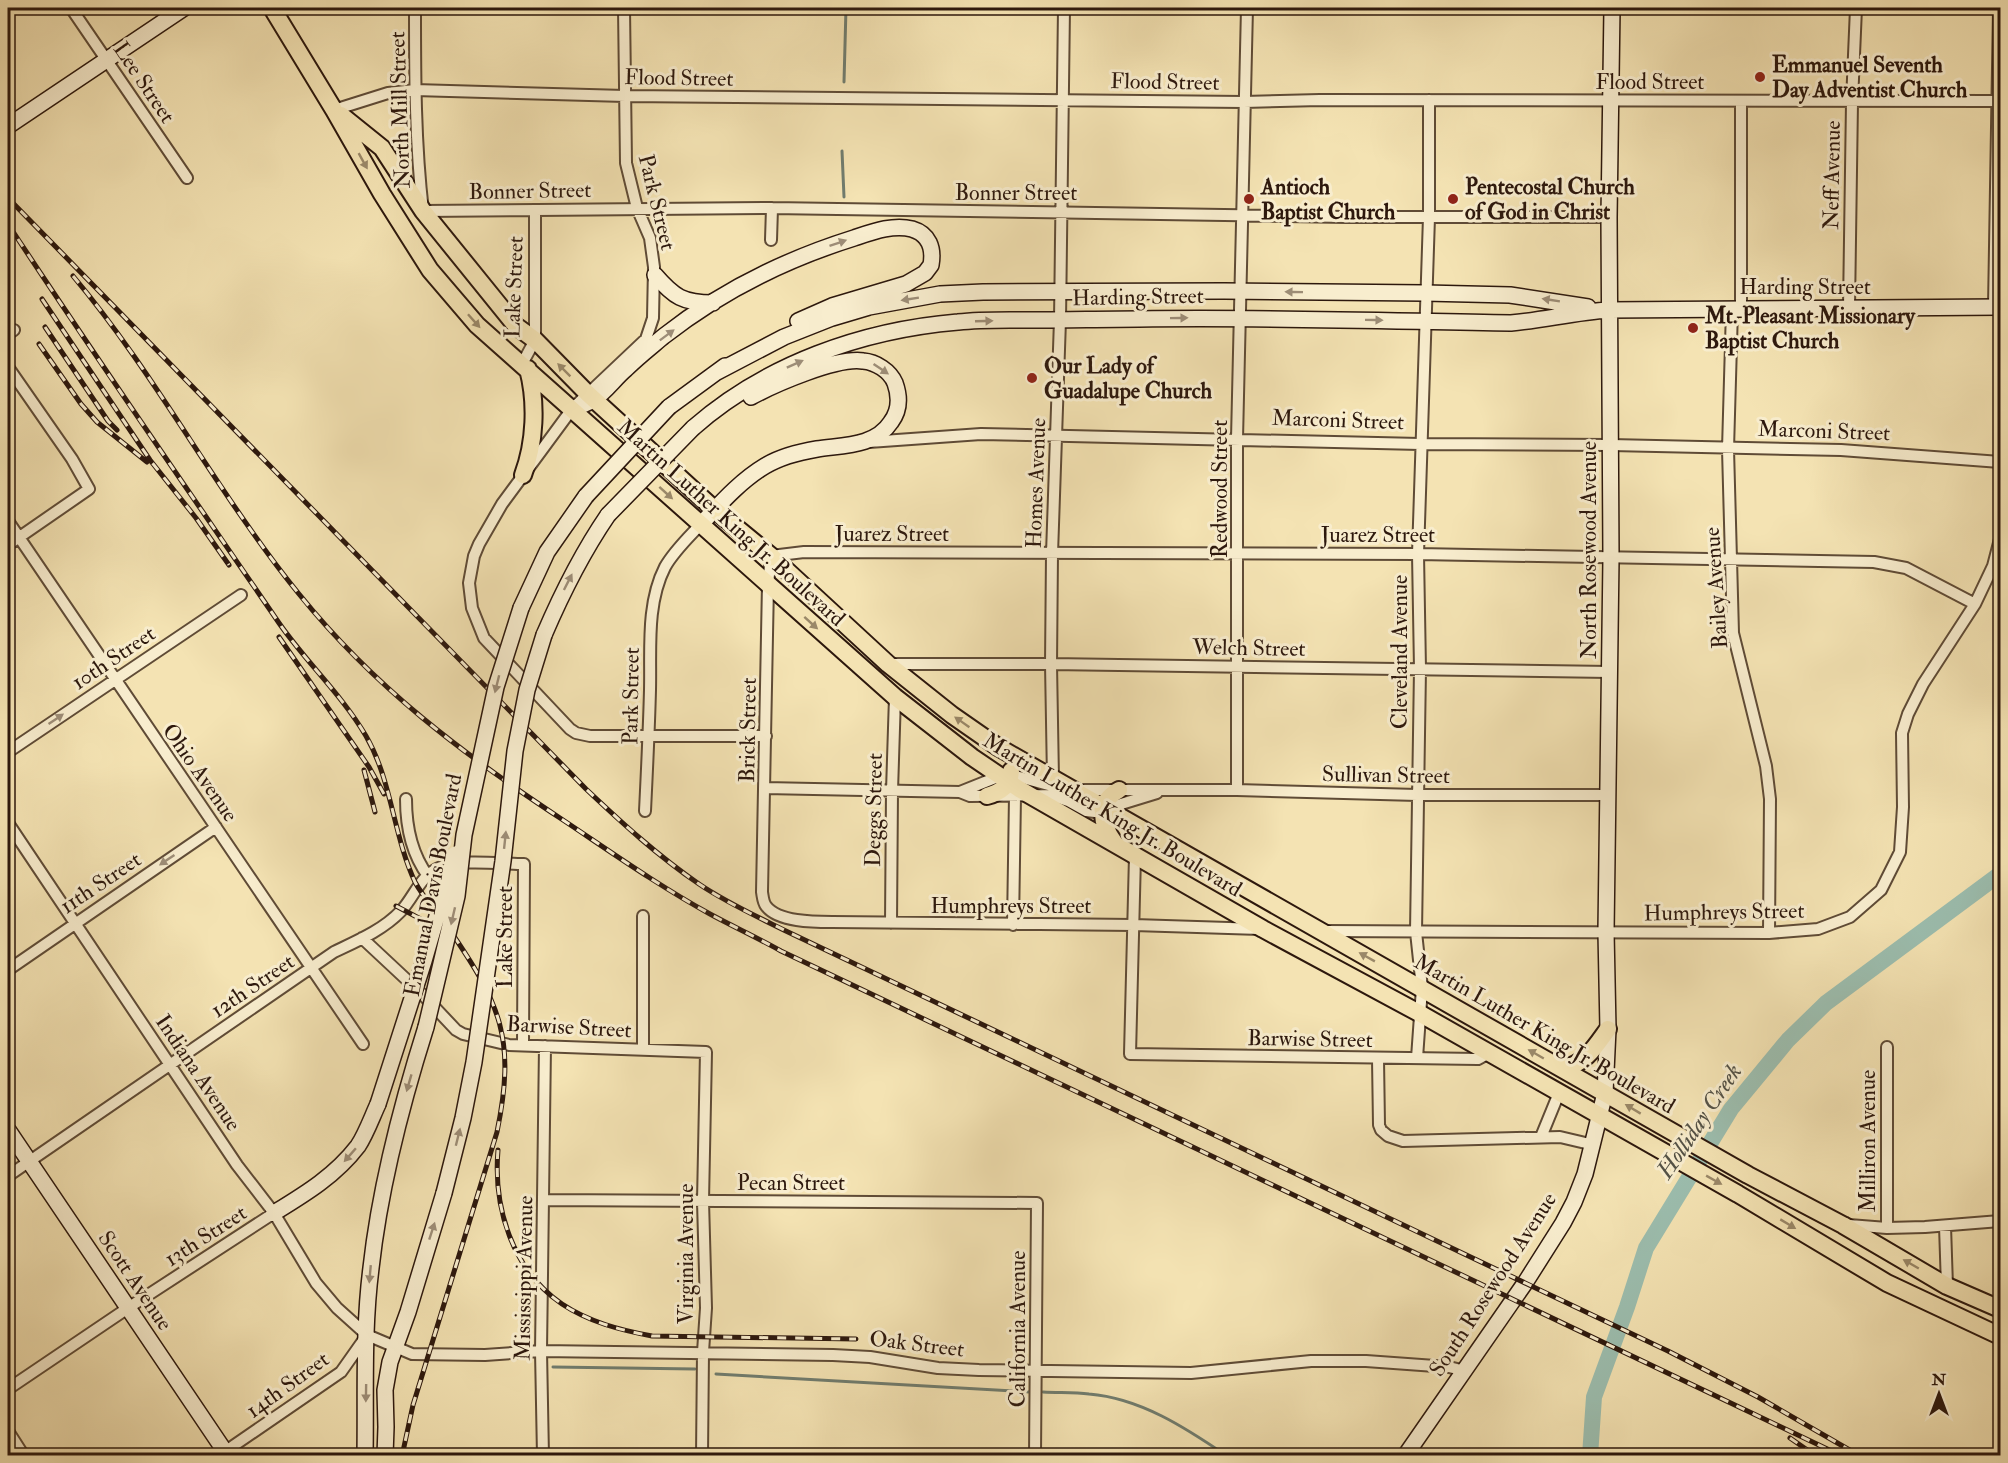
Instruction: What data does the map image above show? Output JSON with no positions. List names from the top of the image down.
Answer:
{
  "streets": {
    "main road": [
      "Harding Street",
      "Marconi Street",
      "Martin Luther King Jr. Boulevard",
      "North Rosewood Avenue",
      "Emanual Davis Boulevard",
      "Scott Avenue",
      "South Rosewood Avenue"
    ],
    "street": [
      "Flood Street",
      "Lee Street",
      "North Mill Street",
      "Neff Avenue",
      "Bonner Street",
      "Park Street",
      "Lake Street",
      "Homes Avenue",
      "Redwood Street",
      "Juarez Street",
      "Bailey Avenue",
      "Welch Street",
      "Cleveland Avenue",
      "10th Street",
      "Brick Street",
      "Ohio Avenue",
      "Sullivan Street",
      "Deggs Street",
      "11th Street",
      "Humphreys Street",
      "12th Street",
      "Barwise Street",
      "Indiana Avenue",
      "Milliron Avenue",
      "Pecan Street",
      "13th Street",
      "Virginia Avenue",
      "Mississippi Avenue",
      "California Avenue",
      "Oak Street",
      "14th Street"
    ]
  },
  "crossings": [
    ["Flood Street", "North Mill Street"],
    ["Flood Street", "Neff Avenue"],
    ["Flood Street", "Park Street"],
    ["Flood Street", "Homes Avenue"],
    ["Flood Street", "Redwood Street"],
    ["Flood Street", "Martin Luther King Jr. Boulevard"],
    ["Flood Street", "North Rosewood Avenue"],
    ["Flood Street", "Bailey Avenue"],
    ["Flood Street", "Cleveland Avenue"],
    ["North Mill Street", "Bonner Street"],
    ["North Mill Street", "Martin Luther King Jr. Boulevard"],
    ["Neff Avenue", "Harding Street"],
    ["Bonner Street", "Park Street"],
    ["Bonner Street", "Lake Street"],
    ["Bonner Street", "Homes Avenue"],
    ["Bonner Street", "Redwood Street"],
    ["Bonner Street", "Martin Luther King Jr. Boulevard"],
    ["Bonner Street", "North Rosewood Avenue"],
    ["Bonner Street", "Cleveland Avenue"],
    ["Park Street", "Marconi Street"],
    ["Park Street", "Martin Luther King Jr. Boulevard"],
    ["Harding Street", "Homes Avenue"],
    ["Harding Street", "Redwood Street"],
    ["Harding Street", "North Rosewood Avenue"],
    ["Harding Street", "Bailey Avenue"],
    ["Harding Street", "Cleveland Avenue"],
    ["Harding Street", "Emanual Davis Boulevard"],
    ["Lake Street", "Martin Luther King Jr. Boulevard"],
    ["Lake Street", "12th Street"],
    ["Lake Street", "Barwise Street"],
    ["Marconi Street", "Homes Avenue"],
    ["Marconi Street", "Redwood Street"],
    ["Marconi Street", "Martin Luther King Jr. Boulevard"],
    ["Marconi Street", "North Rosewood Avenue"],
    ["Marconi Street", "Bailey Avenue"],
    ["Marconi Street", "Cleveland Avenue"],
    ["Homes Avenue", "Martin Luther King Jr. Boulevard"],
    ["Homes Avenue", "Juarez Street"],
    ["Homes Avenue", "Welch Street"],
    ["Redwood Street", "Juarez Street"],
    ["Redwood Street", "Welch Street"],
    ["Redwood Street", "Sullivan Street"],
    ["Martin Luther King Jr. Boulevard", "Juarez Street"],
    ["Martin Luther King Jr. Boulevard", "North Rosewood Avenue"],
    ["Martin Luther King Jr. Boulevard", "Welch Street"],
    ["Martin Luther King Jr. Boulevard", "Cleveland Avenue"],
    ["Martin Luther King Jr. Boulevard", "Brick Street"],
    ["Martin Luther King Jr. Boulevard", "Sullivan Street"],
    ["Martin Luther King Jr. Boulevard", "Deggs Street"],
    ["Martin Luther King Jr. Boulevard", "Humphreys Street"],
    ["Martin Luther King Jr. Boulevard", "Barwise Street"],
    ["Martin Luther King Jr. Boulevard", "Milliron Avenue"],
    ["Martin Luther King Jr. Boulevard", "South Rosewood Avenue"],
    ["Juarez Street", "North Rosewood Avenue"],
    ["Juarez Street", "Bailey Avenue"],
    ["Juarez Street", "Cleveland Avenue"],
    ["Juarez Street", "Brick Street"],
    ["Juarez Street", "Humphreys Street"],
    ["North Rosewood Avenue", "Welch Street"],
    ["North Rosewood Avenue", "Sullivan Street"],
    ["North Rosewood Avenue", "Humphreys Street"],
    ["North Rosewood Avenue", "South Rosewood Avenue"],
    ["Bailey Avenue", "Humphreys Street"],
    ["Welch Street", "Cleveland Avenue"],
    ["Cleveland Avenue", "Sullivan Street"],
    ["Cleveland Avenue", "Humphreys Street"],
    ["Cleveland Avenue", "Barwise Street"],
    ["10th Street", "Ohio Avenue"],
    ["Brick Street", "Sullivan Street"],
    ["Brick Street", "Humphreys Street"],
    ["Ohio Avenue", "11th Street"],
    ["Ohio Avenue", "12th Street"],
    ["Sullivan Street", "Deggs Street"],
    ["Deggs Street", "Humphreys Street"],
    ["11th Street", "Indiana Avenue"],
    ["Emanual Davis Boulevard", "Indiana Avenue"],
    ["Emanual Davis Boulevard", "Oak Street"],
    ["Emanual Davis Boulevard", "14th Street"],
    ["Humphreys Street", "Barwise Street"],
    ["12th Street", "Barwise Street"],
    ["12th Street", "Indiana Avenue"],
    ["12th Street", "Scott Avenue"],
    ["Barwise Street", "Virginia Avenue"],
    ["Barwise Street", "Mississippi Avenue"],
    ["Indiana Avenue", "13th Street"],
    ["Indiana Avenue", "Oak Street"],
    ["Indiana Avenue", "14th Street"],
    ["Pecan Street", "Virginia Avenue"],
    ["Pecan Street", "Mississippi Avenue"],
    ["Pecan Street", "California Avenue"],
    ["13th Street", "Scott Avenue"],
    ["Virginia Avenue", "Oak Street"],
    ["Mississippi Avenue", "Oak Street"],
    ["Scott Avenue", "14th Street"],
    ["South Rosewood Avenue", "Oak Street"],
    ["California Avenue", "Oak Street"],
    ["Oak Street", "14th Street"]
  ],
  "one_way": ["10th Street", "11th Street"],
  "water": ["Holliday Creek"],
  "places": [
    "Emmanuel Seventh Day Adventist Church",
    "Antioch Baptist Church",
    "Pentecostal Church of God in Christ",
    "Mt. Pleasant Missionary Baptist Church",
    "Our Lady of Guadalupe Church"
  ],
  "north": "top"
}
